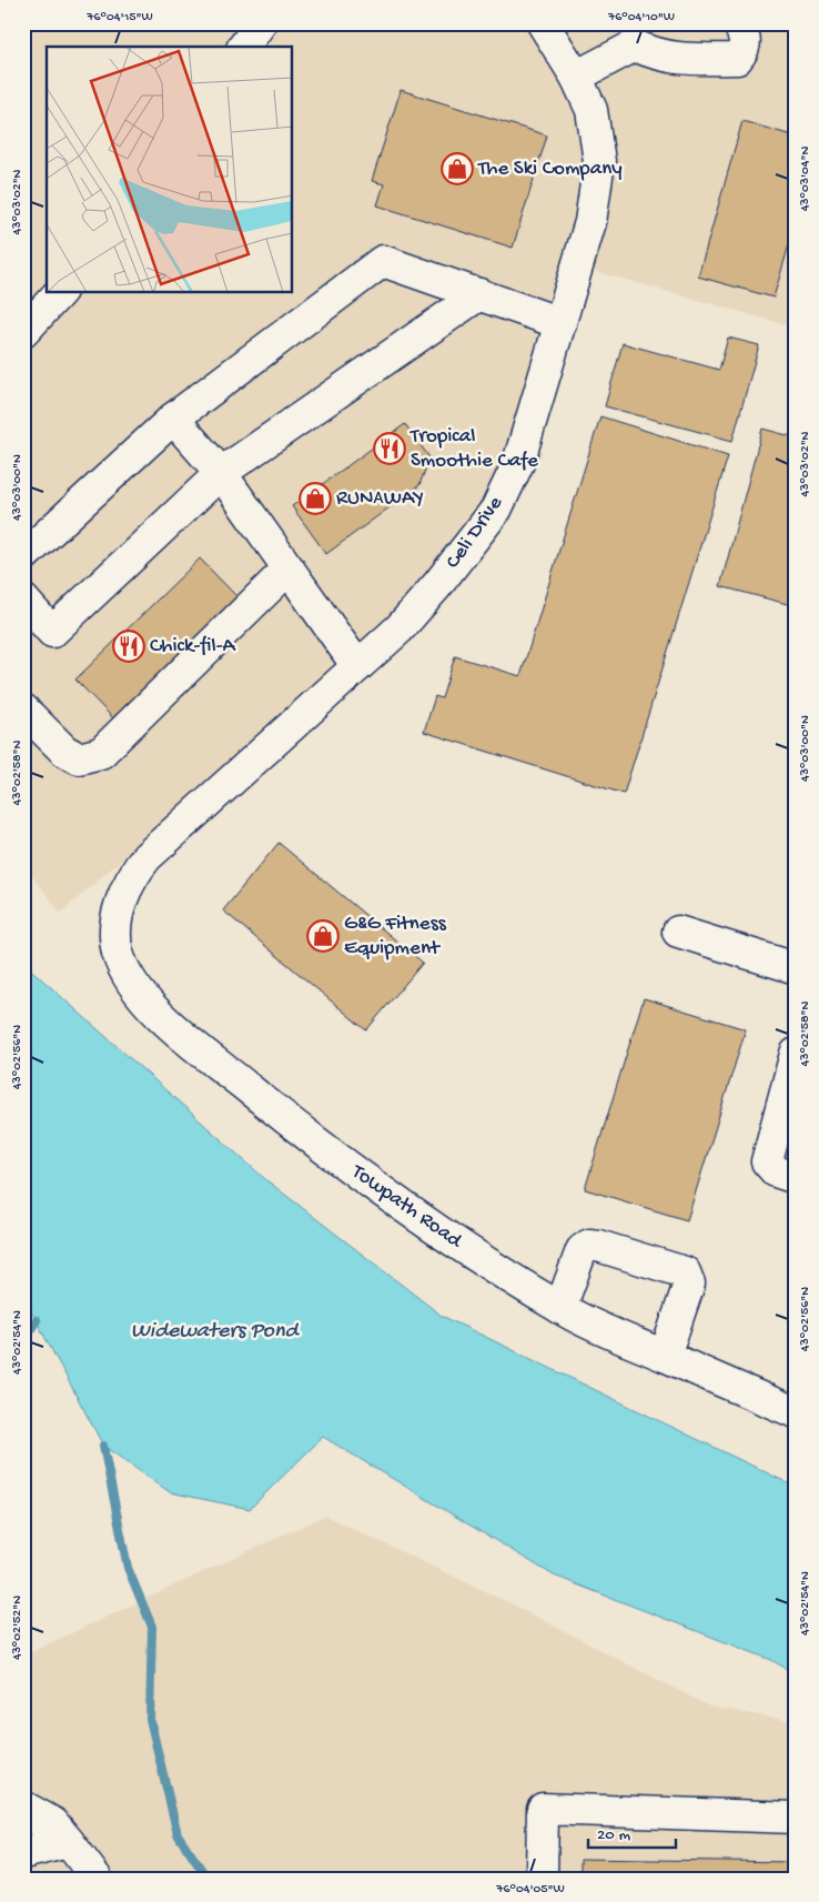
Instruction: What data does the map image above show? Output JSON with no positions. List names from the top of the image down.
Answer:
{
  "streets": {
    "street": ["Celi Drive", "Towpath Road"]
  },
  "crossings": [
    ["Celi Drive", "Towpath Road"]
  ],
  "water": ["Widewaters Pond"],
  "places": {
    "shop": ["The Ski Company", "RUNᴀWAY", "G&G Fitness Equipment"],
    "restaurant": ["Tropical Smoothie Cafe", "Chick-fil-A"]
  },
  "scale_bar": "20 m",
  "coordinates": [
    "76°04'15\"W",
    "76°04'10\"W",
    "43°03'04\"N",
    "43°03'02\"N",
    "43°03'00\"N",
    "43°02'58\"N",
    "43°02'56\"N",
    "43°02'54\"N",
    "43°02'52\"N",
    "76°04'05\"W"
  ]
}
